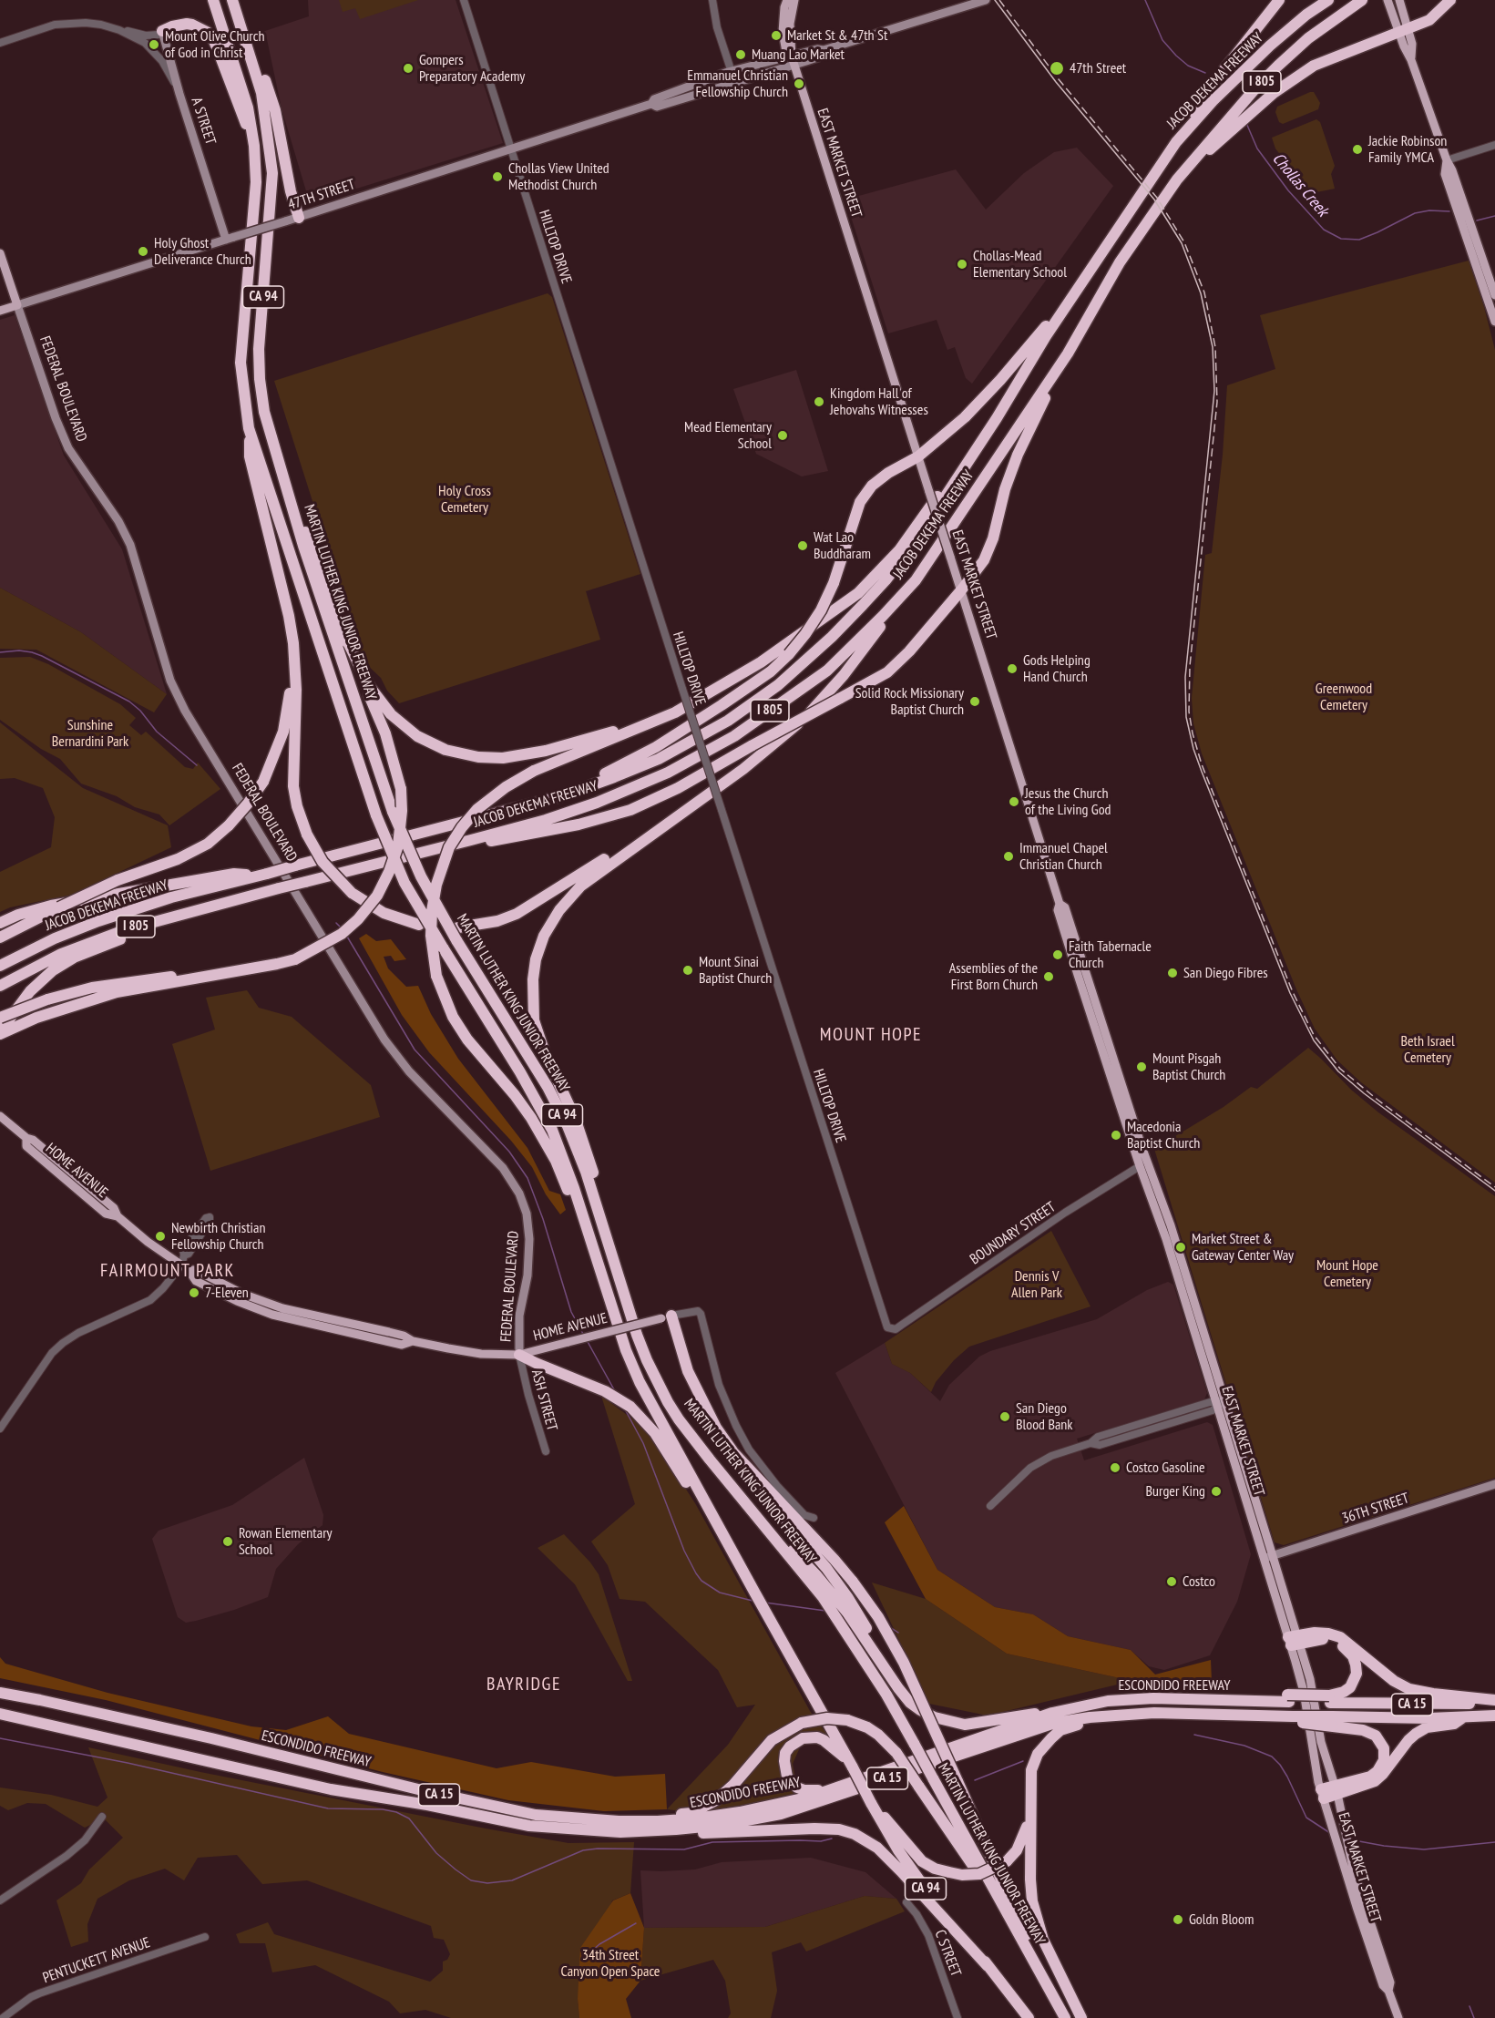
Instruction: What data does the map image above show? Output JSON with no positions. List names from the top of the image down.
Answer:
{
  "streets": {
    "highway": [
      "JACOB DEKEMA FREEWAY",
      "I 805",
      "CA 94",
      "MARTIN LUTHER KING JUNIOR FREEWAY",
      "ESCONDIDO FREEWAY",
      "CA 15"
    ],
    "main road": [
      "A STREET",
      "EAST MARKET STREET",
      "47TH STREET",
      "FEDERAL BOULEVARD",
      "HOME AVENUE",
      "36TH STREET"
    ],
    "street": [
      "HILLTOP DRIVE",
      "BOUNDARY STREET",
      "ASH STREET",
      "C STREET",
      "PENTUCKETT AVENUE"
    ]
  },
  "crossings": [
    ["A STREET", "47TH STREET"],
    ["EAST MARKET STREET", "47TH STREET"],
    ["EAST MARKET STREET", "BOUNDARY STREET"],
    ["EAST MARKET STREET", "36TH STREET"],
    ["47TH STREET", "HILLTOP DRIVE"],
    ["47TH STREET", "FEDERAL BOULEVARD"],
    ["HILLTOP DRIVE", "BOUNDARY STREET"],
    ["FEDERAL BOULEVARD", "HOME AVENUE"],
    ["FEDERAL BOULEVARD", "ASH STREET"],
    ["HOME AVENUE", "ASH STREET"],
    ["ESCONDIDO FREEWAY", "CA 15"]
  ],
  "districts": ["MOUNT HOPE", "FAIRMOUNT PARK", "BAYRIDGE"],
  "water": ["Chollas Creek"],
  "parks": [
    "Holy Cross Cemetery",
    "Greenwood Cemetery",
    "Sunshine Bernardini Park",
    "Beth Israel Cemetery",
    "Mount Hope Cemetery",
    "Dennis V Allen Park",
    "34th Street Canyon Open Space"
  ],
  "places": [
    "Market St & 47th St",
    "Mount Olive Church of God in Christ",
    "Muang Lao Market",
    "Gompers Preparatory Academy",
    "47th Street",
    "Emmanuel Christian Fellowship Church",
    "Jackie Robinson Family YMCA",
    "Chollas View United Methodist Church",
    "Holy Ghost Deliverance Church",
    "Chollas-Mead Elementary School",
    "Kingdom Hall of Jehovahs Witnesses",
    "Mead Elementary School",
    "Wat Lao Buddharam",
    "Gods Helping Hand Church",
    "Solid Rock Missionary Baptist Church",
    "Jesus the Church of the Living God",
    "Immanuel Chapel Christian Church",
    "Faith Tabernacle Church",
    "Mount Sinai Baptist Church",
    "San Diego Fibres",
    "Assemblies of the First Born Church",
    "Mount Pisgah Baptist Church",
    "Macedonia Baptist Church",
    "Newbirth Christian Fellowship Church",
    "Market Street & Gateway Center Way",
    "7-Eleven",
    "San Diego Blood Bank",
    "Costco Gasoline",
    "Burger King",
    "Rowan Elementary School",
    "Costco",
    "Goldn Bloom"
  ]
}
